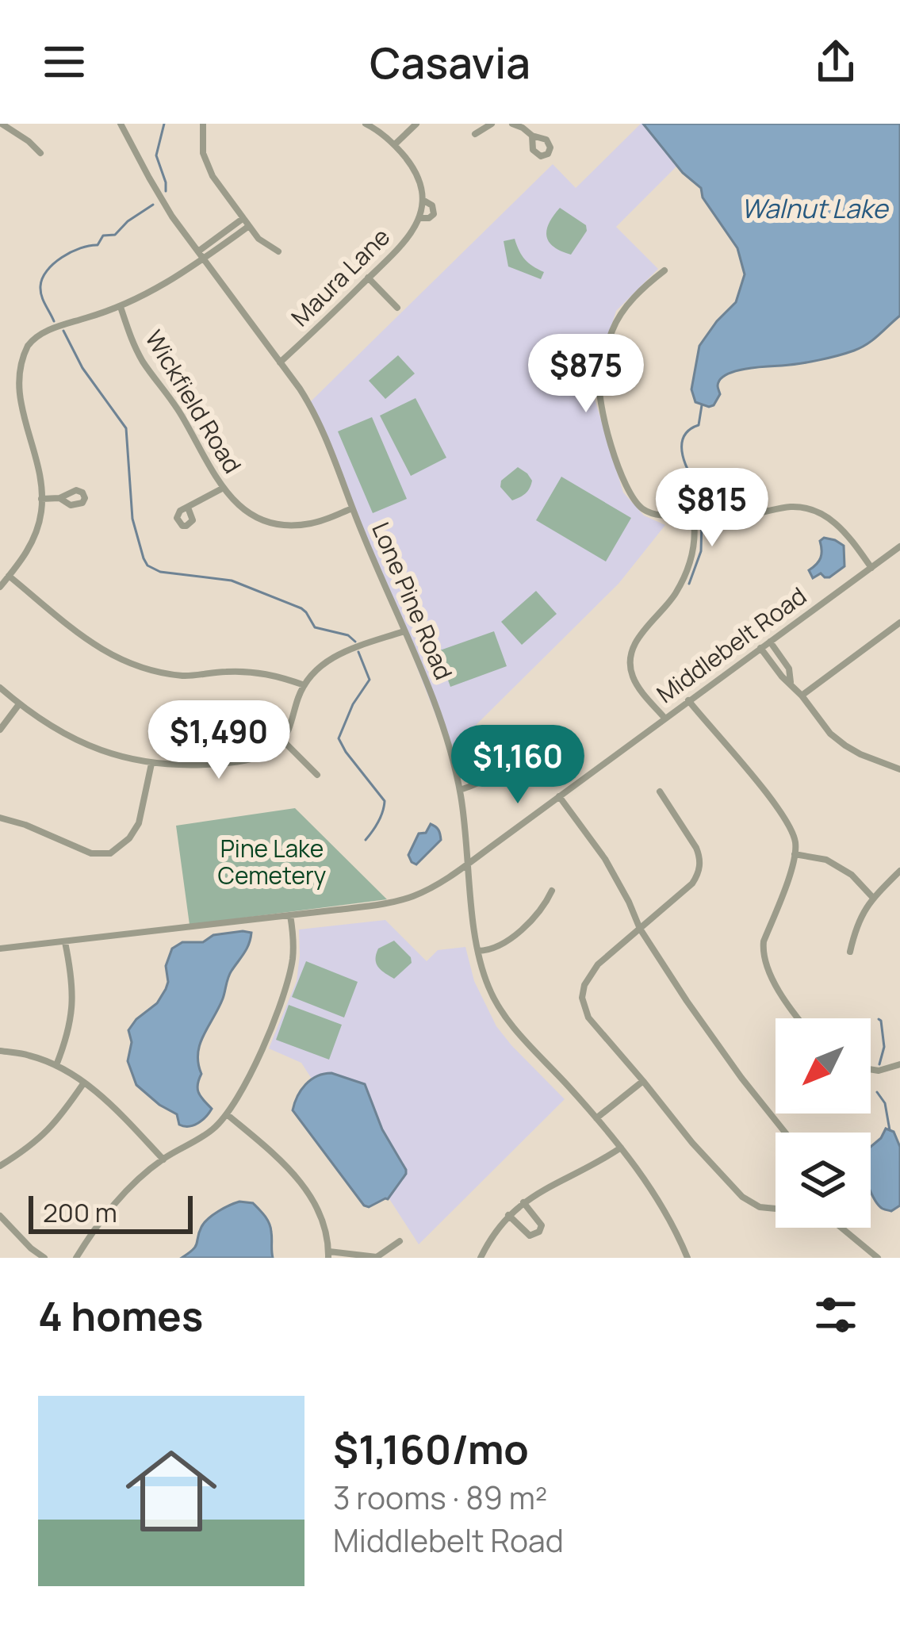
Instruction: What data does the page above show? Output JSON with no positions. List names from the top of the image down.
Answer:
{
  "streets": {
    "street": [
      "Maura Lane",
      "Wickfield Road",
      "Lone Pine Road",
      "Middlebelt Road"
    ]
  },
  "crossings": [
    ["Maura Lane", "Lone Pine Road"],
    ["Wickfield Road", "Lone Pine Road"],
    ["Lone Pine Road", "Middlebelt Road"]
  ],
  "water": ["Walnut Lake"],
  "parks": ["Pine Lake Cemetery"],
  "scale_bar": "200 m",
  "north": "bottom left",
  "page": {
    "header": "Casavia",
    "price": [
      "$875",
      "$815",
      "$1,490",
      "$1,160"
    ],
    "scale": "200 m",
    "heading": "4 homes",
    "list": [
      {
        "name": "$1,160/mo",
        "note": "3 rooms · 89 m² · Middlebelt Road"
      }
    ]
  }
}
